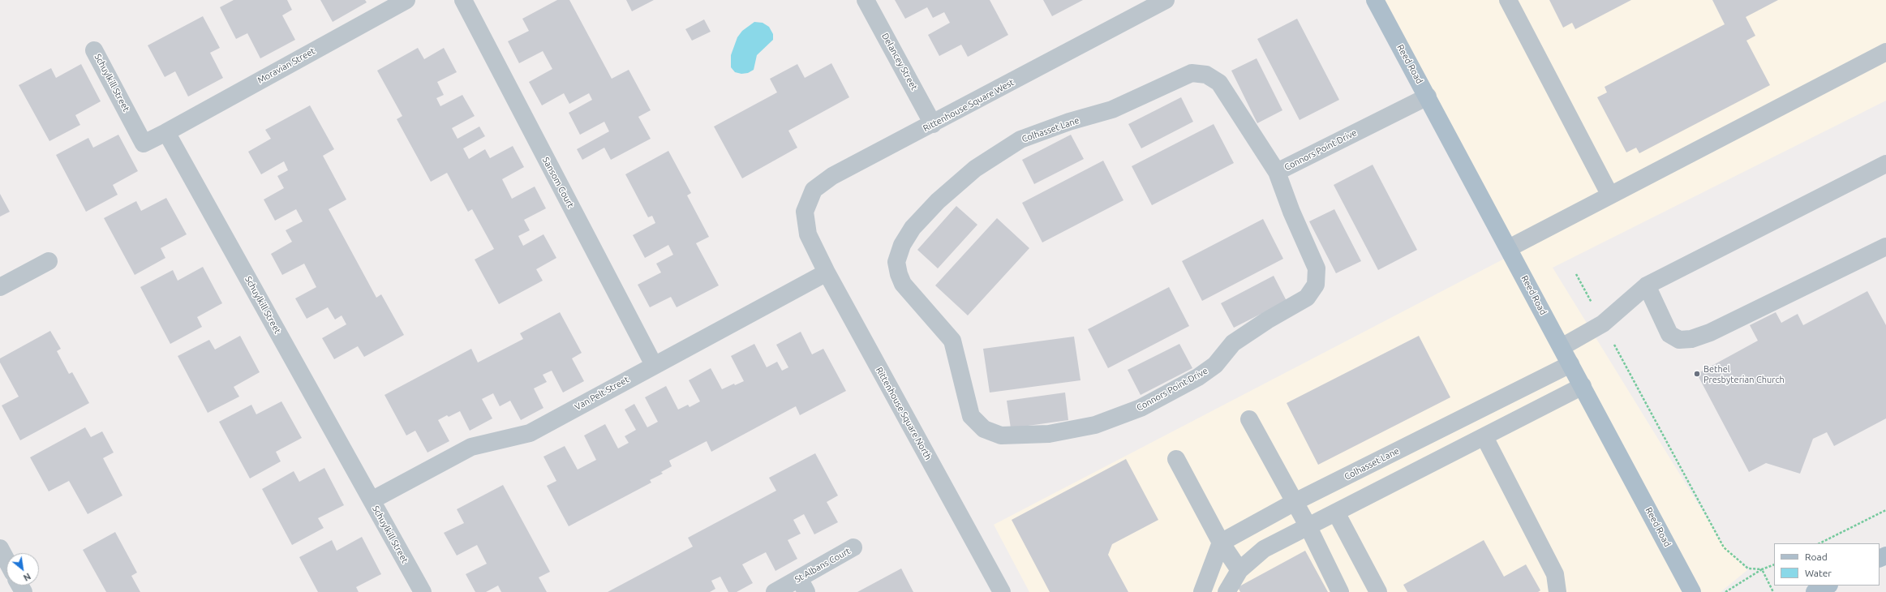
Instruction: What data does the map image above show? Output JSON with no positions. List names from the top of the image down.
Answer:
{
  "streets": {
    "main road": ["Reed Road"],
    "street": [
      "Delancey Street",
      "Moravian Street",
      "Schuylkill Street",
      "Rittenhouse Square West",
      "Colhasset Lane",
      "Connors Point Drive",
      "Sansom Court",
      "Van Pelt Street",
      "Rittenhouse Square North",
      "St Albans Court"
    ]
  },
  "crossings": [
    ["Delancey Street", "Rittenhouse Square West"],
    ["Reed Road", "Colhasset Lane"],
    ["Reed Road", "Connors Point Drive"],
    ["Moravian Street", "Schuylkill Street"],
    ["Schuylkill Street", "Van Pelt Street"],
    ["Rittenhouse Square West", "Rittenhouse Square North"],
    ["Colhasset Lane", "Connors Point Drive"],
    ["Sansom Court", "Van Pelt Street"],
    ["Van Pelt Street", "Rittenhouse Square North"]
  ],
  "places": ["Bethel Presbyterian Church"],
  "legend": ["Road", "Water"],
  "north": "bottom right"
}
